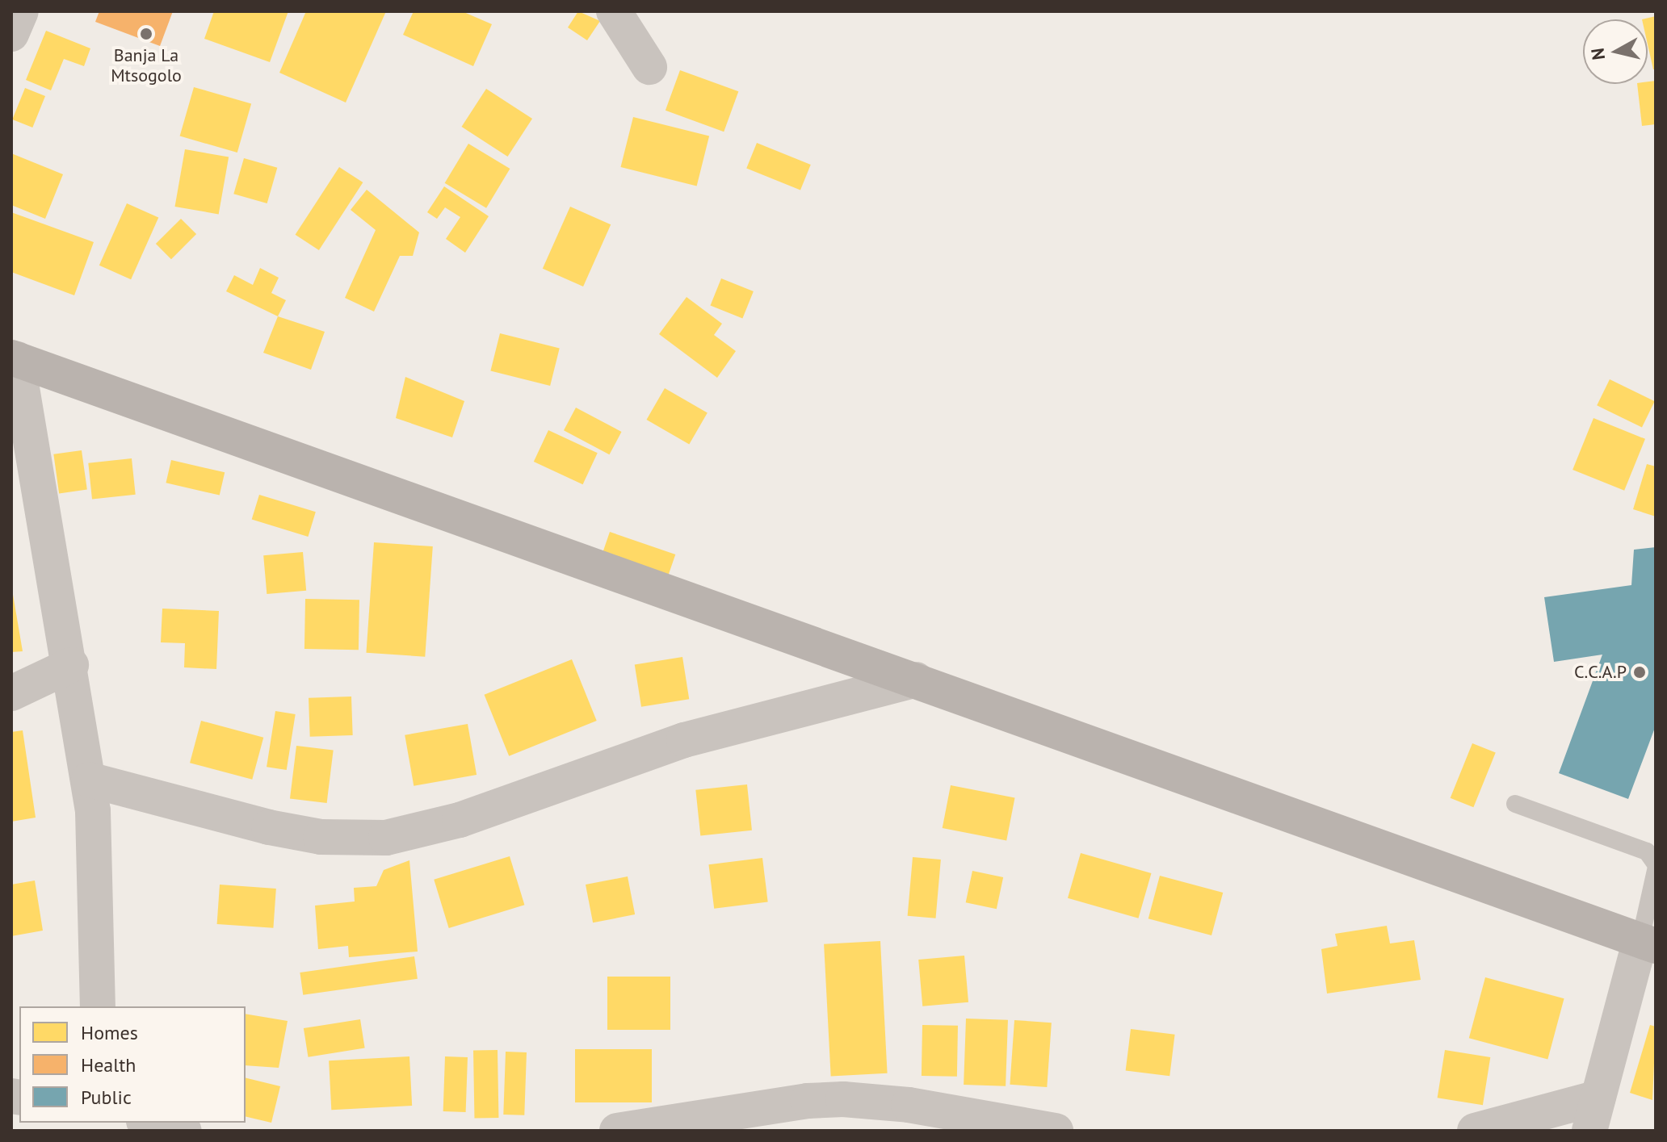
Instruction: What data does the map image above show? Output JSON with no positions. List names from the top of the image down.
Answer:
{
  "places": ["Banja La Mtsogolo", "C.C.A.P"],
  "legend": ["Homes", "Health", "Public"],
  "north": "left"
}
